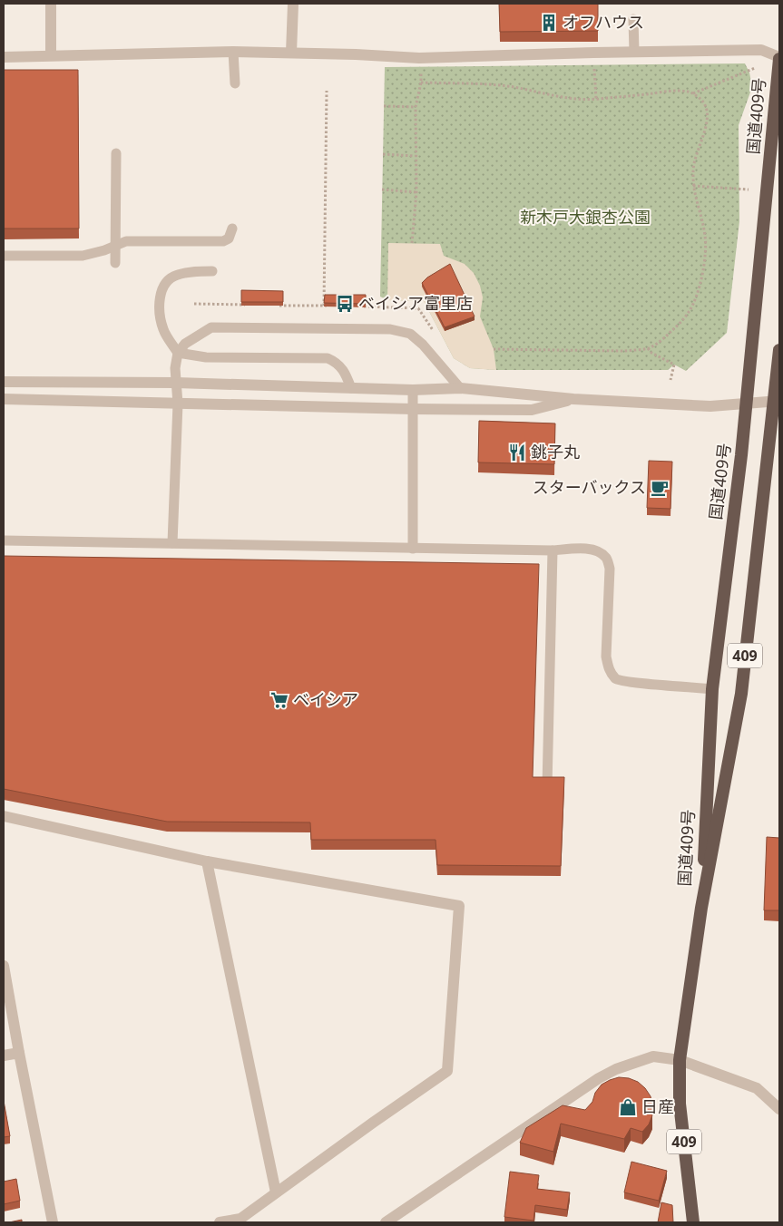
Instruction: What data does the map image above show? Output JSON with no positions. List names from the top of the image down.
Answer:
{
  "streets": {
    "highway": ["国道409号", "409"]
  },
  "parks": ["新木戸大銀杏公園"],
  "places": {
    "building": ["オフハウス"],
    "bus stop": ["ベイシア富里店"],
    "restaurant": ["銚子丸"],
    "cafe": ["スターバックス"],
    "supermarket": ["ベイシア"],
    "shop": ["日産"]
  }
}
